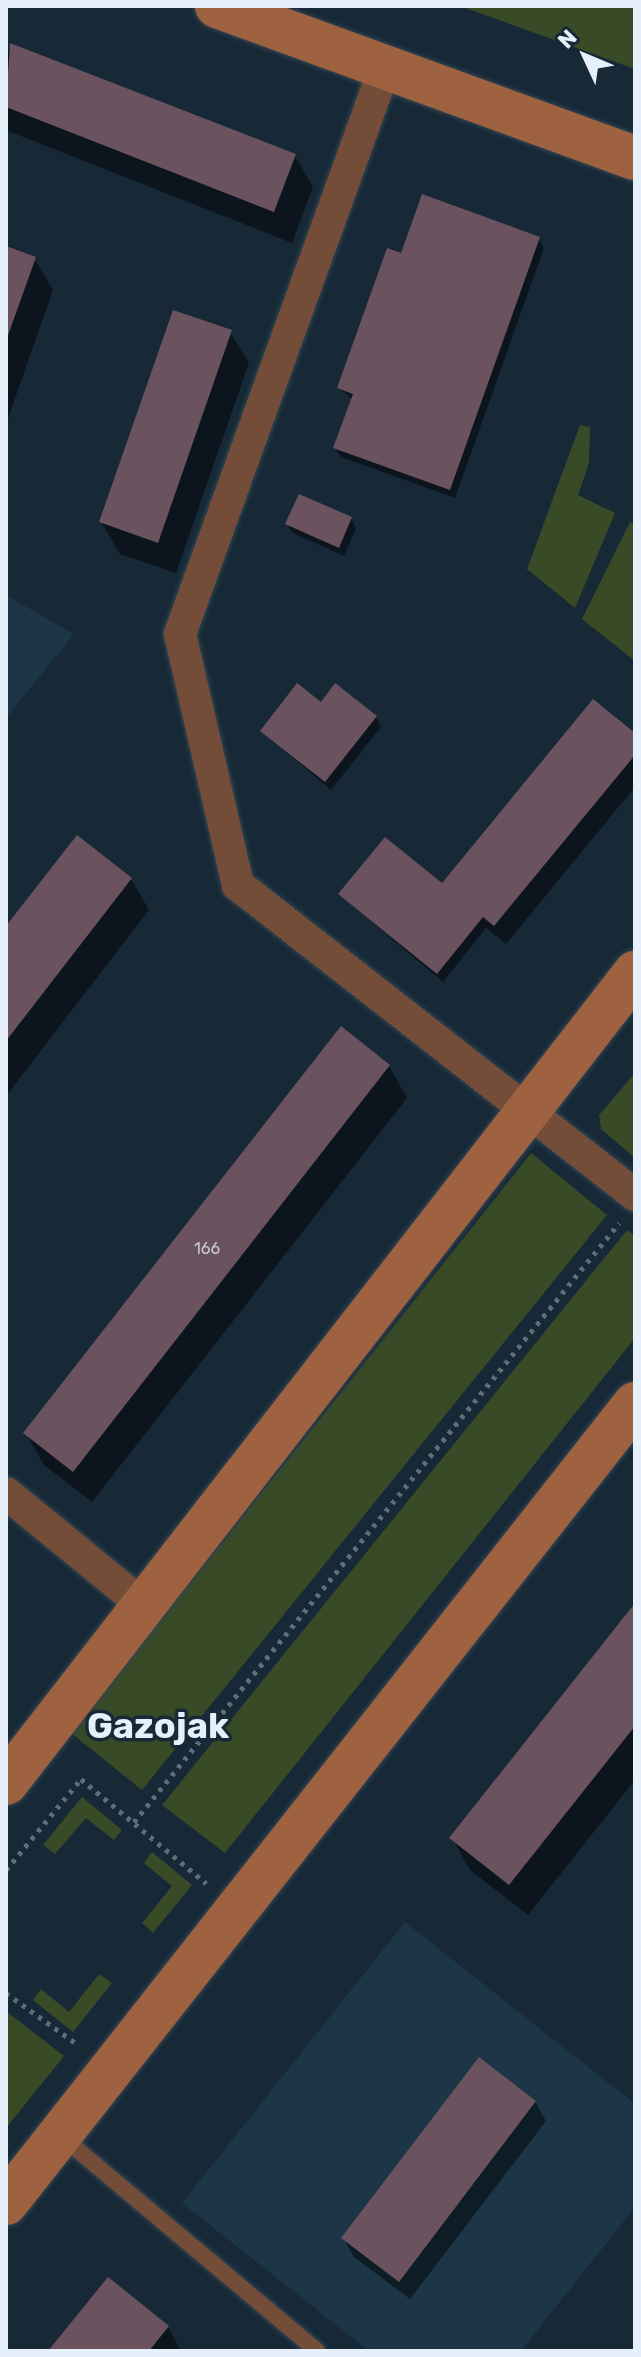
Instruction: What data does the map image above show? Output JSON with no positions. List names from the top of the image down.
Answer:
{
  "districts": ["Gazojak"],
  "house_numbers": ["166"],
  "north": "top left"
}
